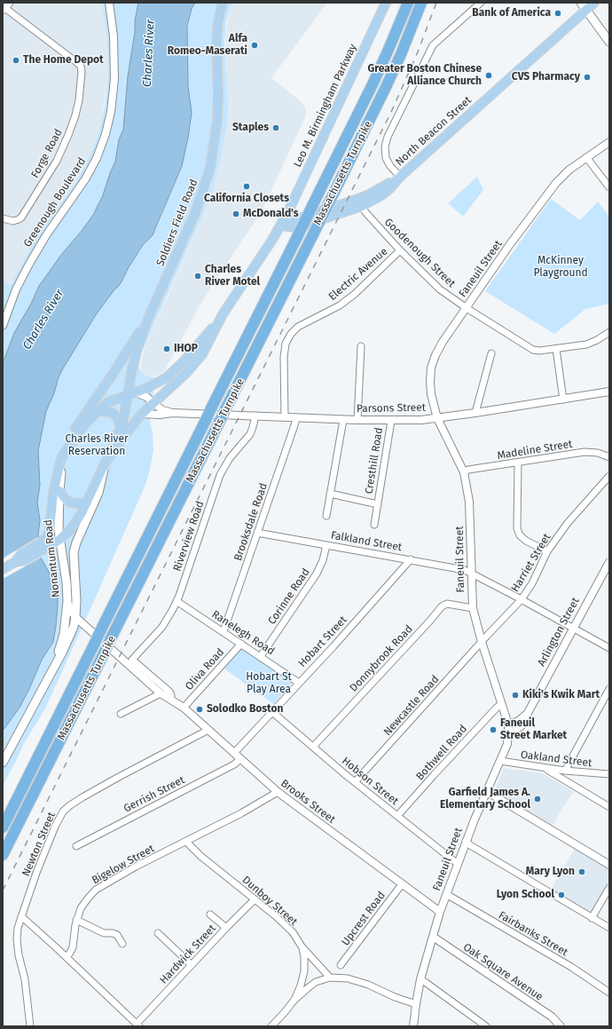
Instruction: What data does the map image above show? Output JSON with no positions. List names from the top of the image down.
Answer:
{
  "streets": {
    "highway": ["Massachusetts Turnpike"],
    "main road": [
      "Leo M. Birmingham Parkway",
      "North Beacon Street",
      "Soldiers Field Road",
      "Nonantum Road"
    ],
    "street": [
      "Forge Road",
      "Greenough Boulevard",
      "Goodenough Street",
      "Faneuil Street",
      "Electric Avenue",
      "Parsons Street",
      "Madeline Street",
      "Cresthill Road",
      "Brooksdale Road",
      "Riverview Road",
      "Falkland Street",
      "Harriet Street",
      "Corinne Road",
      "Arlington Street",
      "Ranelegh Road",
      "Hobart Street",
      "Donnybrook Road",
      "Oliva Road",
      "Newcastle Road",
      "Bothwell Road",
      "Oakland Street",
      "Hobson Street",
      "Gerrish Street",
      "Brooks Street",
      "Newton Street",
      "Bigelow Street",
      "Dunboy Street",
      "Upcrest Road",
      "Fairbanks Street",
      "Hardwick Street",
      "Oak Square Avenue"
    ]
  },
  "crossings": [
    ["Leo M. Birmingham Parkway", "North Beacon Street"],
    ["North Beacon Street", "Goodenough Street"],
    ["Soldiers Field Road", "Parsons Street"],
    ["Soldiers Field Road", "Nonantum Road"],
    ["Goodenough Street", "Faneuil Street"],
    ["Goodenough Street", "Electric Avenue"],
    ["Faneuil Street", "Parsons Street"],
    ["Faneuil Street", "Madeline Street"],
    ["Faneuil Street", "Falkland Street"],
    ["Faneuil Street", "Harriet Street"],
    ["Faneuil Street", "Arlington Street"],
    ["Faneuil Street", "Donnybrook Road"],
    ["Faneuil Street", "Newcastle Road"],
    ["Faneuil Street", "Bothwell Road"],
    ["Faneuil Street", "Oakland Street"],
    ["Faneuil Street", "Hobson Street"],
    ["Faneuil Street", "Brooks Street"],
    ["Faneuil Street", "Fairbanks Street"],
    ["Faneuil Street", "Oak Square Avenue"],
    ["Electric Avenue", "Parsons Street"],
    ["Parsons Street", "Cresthill Road"],
    ["Parsons Street", "Brooksdale Road"],
    ["Parsons Street", "Riverview Road"],
    ["Brooksdale Road", "Falkland Street"],
    ["Brooksdale Road", "Ranelegh Road"],
    ["Riverview Road", "Ranelegh Road"],
    ["Riverview Road", "Brooks Street"],
    ["Falkland Street", "Harriet Street"],
    ["Falkland Street", "Corinne Road"],
    ["Falkland Street", "Arlington Street"],
    ["Falkland Street", "Hobart Street"],
    ["Nonantum Road", "Brooks Street"],
    ["Harriet Street", "Newcastle Road"],
    ["Corinne Road", "Ranelegh Road"],
    ["Ranelegh Road", "Hobart Street"],
    ["Ranelegh Road", "Oliva Road"],
    ["Hobart Street", "Hobson Street"],
    ["Hobart Street", "Brooks Street"],
    ["Donnybrook Road", "Hobson Street"],
    ["Oliva Road", "Brooks Street"],
    ["Newcastle Road", "Hobson Street"],
    ["Bothwell Road", "Hobson Street"],
    ["Gerrish Street", "Brooks Street"],
    ["Brooks Street", "Newton Street"],
    ["Brooks Street", "Bigelow Street"],
    ["Brooks Street", "Upcrest Road"],
    ["Bigelow Street", "Dunboy Street"],
    ["Dunboy Street", "Hardwick Street"]
  ],
  "water": ["Charles River"],
  "parks": ["McKinney Playground", "Charles River Reservation", "Hobart St Play Area"],
  "places": [
    "Bank of America",
    "Alfa Romeo-Maserati",
    "The Home Depot",
    "Greater Boston Chinese Alliance Church",
    "CVS Pharmacy",
    "Staples",
    "California Closets",
    "McDonald's",
    "Charles River Motel",
    "IHOP",
    "Kiki's Kwik Mart",
    "Solodko Boston",
    "Faneuil Street Market",
    "Garfield James A. Elementary School",
    "Mary Lyon",
    "Lyon School"
  ]
}
